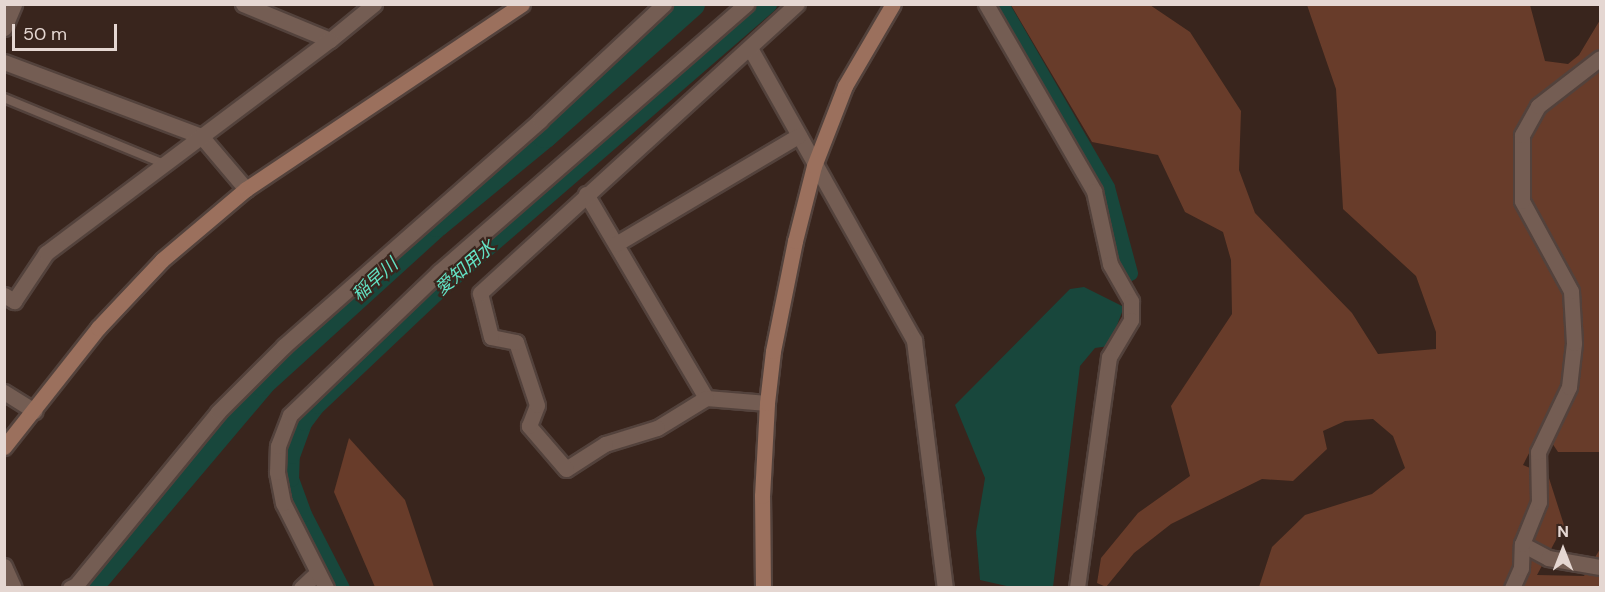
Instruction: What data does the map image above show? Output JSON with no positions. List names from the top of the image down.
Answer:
{
  "water": ["愛知用水", "稲早川"],
  "scale_bar": "50 m",
  "north": "top"
}
